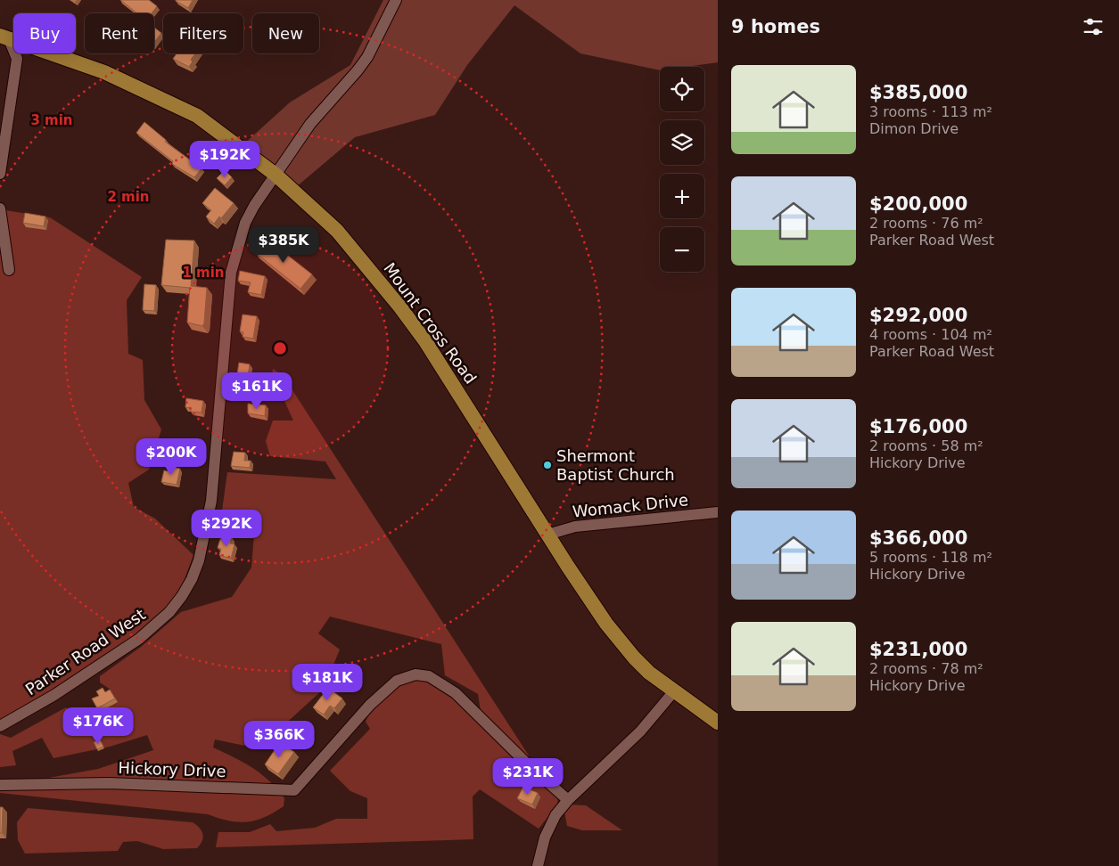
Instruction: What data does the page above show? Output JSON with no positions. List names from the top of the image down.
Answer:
{
  "streets": {
    "main road": ["Mount Cross Road"],
    "street": ["Womack Drive", "Parker Road West", "Hickory Drive"]
  },
  "crossings": [
    ["Mount Cross Road", "Womack Drive"],
    ["Mount Cross Road", "Parker Road West"]
  ],
  "places": ["Shermont Baptist Church"],
  "page": {
    "heading": "9 homes",
    "chip": [
      "Buy",
      "Rent",
      "Filters",
      "New"
    ],
    "list": [
      {
        "name": "$385,000",
        "note": "3 rooms · 113 m² · Dimon Drive"
      },
      {
        "name": "$200,000",
        "note": "2 rooms · 76 m² · Parker Road West"
      },
      {
        "name": "$292,000",
        "note": "4 rooms · 104 m² · Parker Road West"
      },
      {
        "name": "$176,000",
        "note": "2 rooms · 58 m² · Hickory Drive"
      },
      {
        "name": "$366,000",
        "note": "5 rooms · 118 m² · Hickory Drive"
      },
      {
        "name": "$231,000",
        "note": "2 rooms · 78 m² · Hickory Drive"
      }
    ],
    "map_buttons": ["+", "−"],
    "price": [
      "$192K",
      "$385K",
      "$161K",
      "$200K",
      "$292K",
      "$181K",
      "$176K",
      "$366K",
      "$231K"
    ]
  },
  "rings": ["3 min", "2 min", "1 min"]
}
